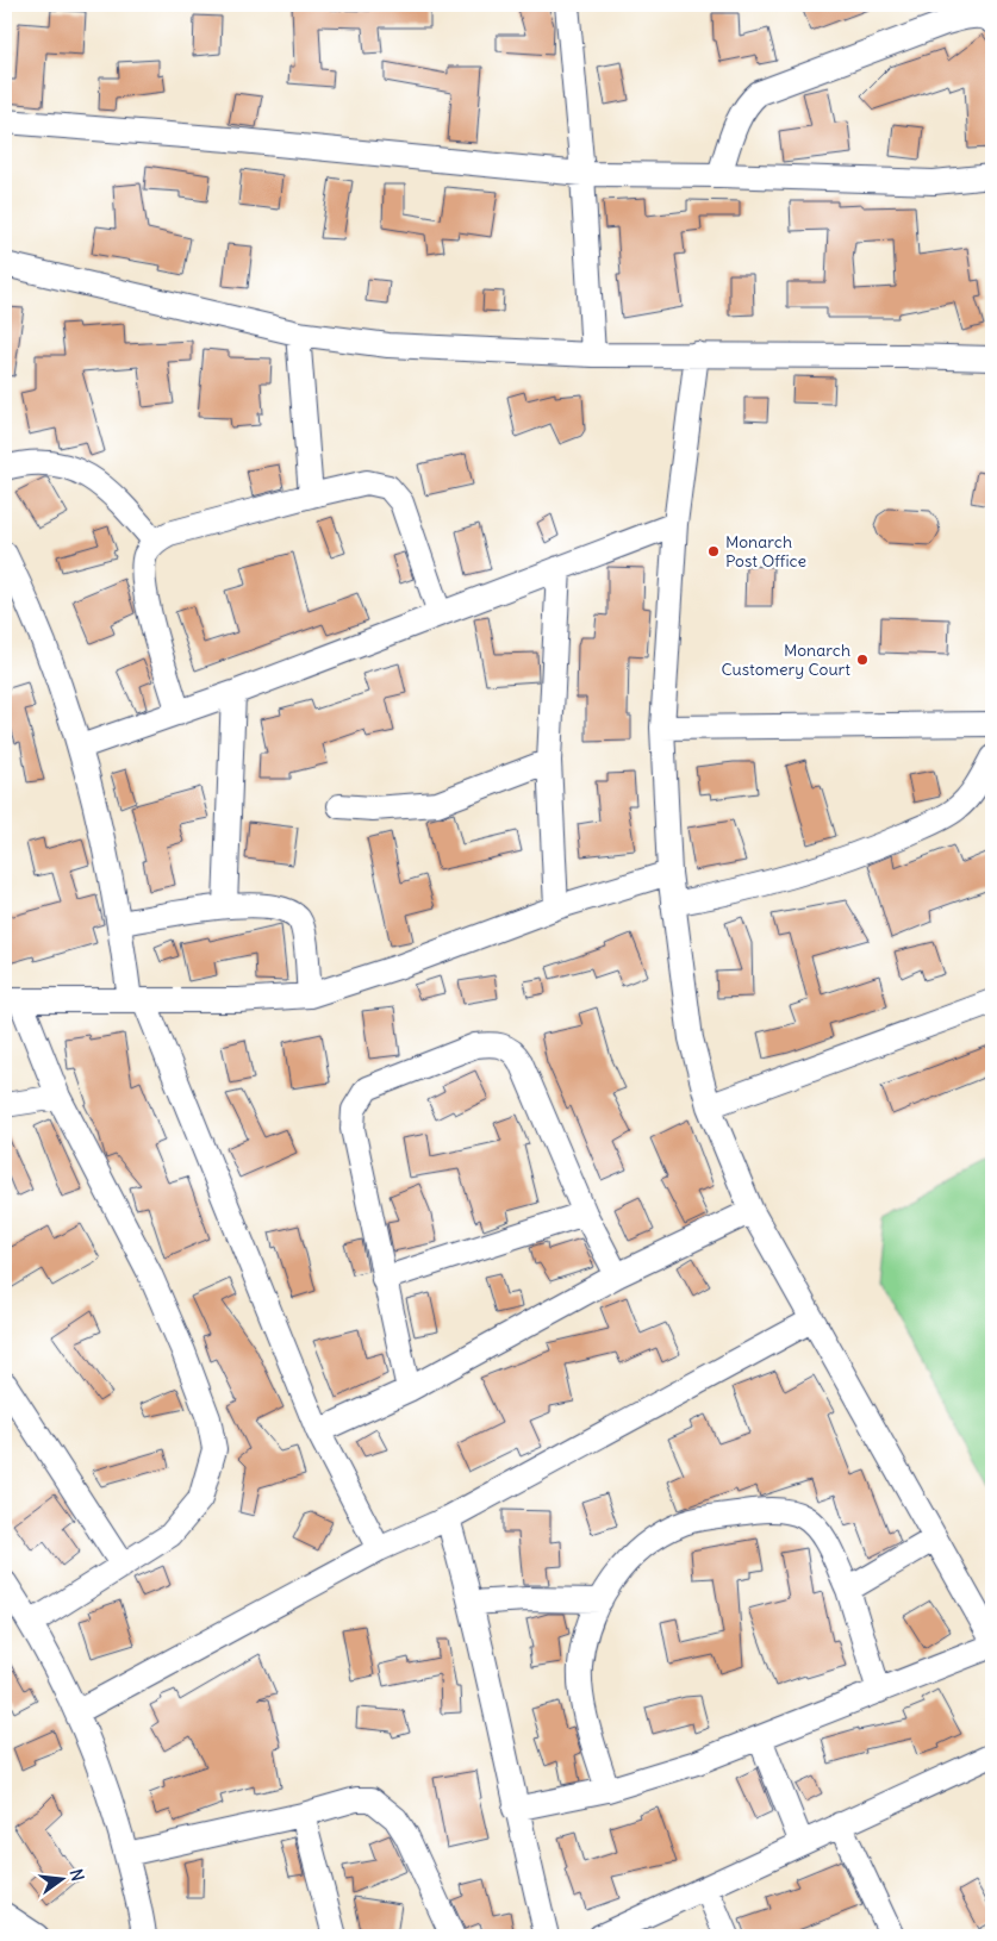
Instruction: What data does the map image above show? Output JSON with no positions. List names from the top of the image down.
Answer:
{
  "places": ["Monarch Post Office", "Monarch Customery Court"],
  "north": "right"
}
